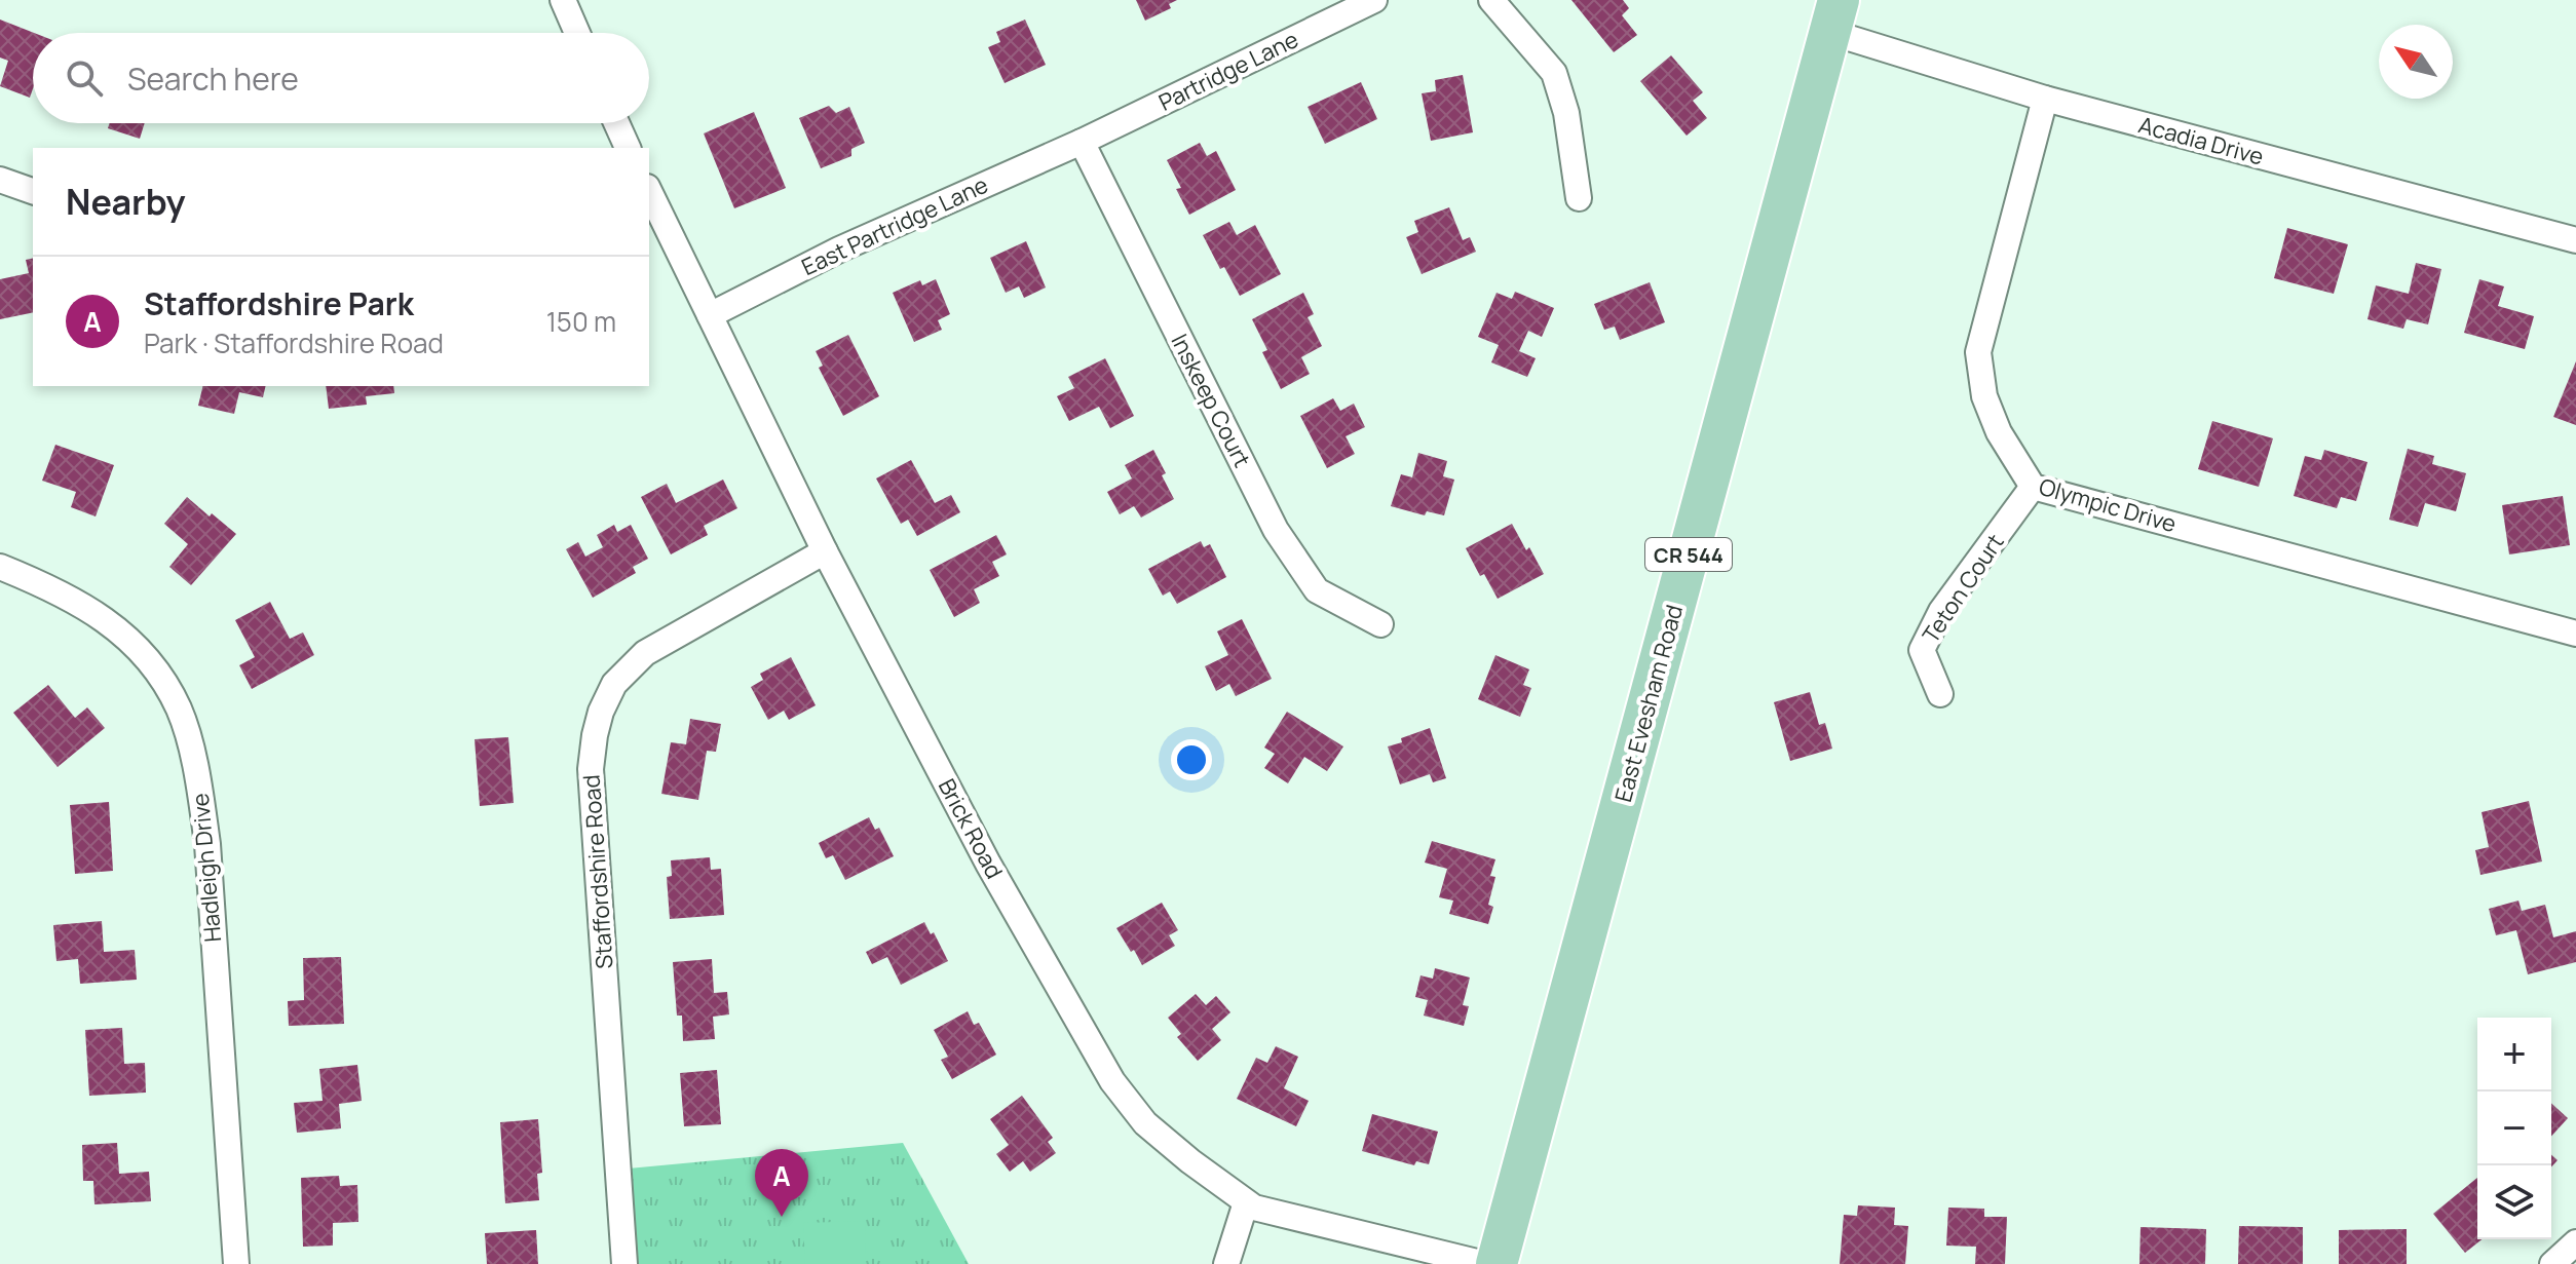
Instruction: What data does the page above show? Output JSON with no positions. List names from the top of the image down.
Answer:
{
  "streets": {
    "main road": ["CR 544", "East Evesham Road"],
    "street": [
      "Partridge Lane",
      "Acadia Drive",
      "East Partridge Lane",
      "Inskeep Court",
      "Olympic Drive",
      "Teton Court",
      "Brick Road",
      "Hadleigh Drive",
      "Staffordshire Road"
    ]
  },
  "crossings": [
    ["Partridge Lane", "East Partridge Lane"],
    ["Partridge Lane", "Inskeep Court"],
    ["Acadia Drive", "Olympic Drive"],
    ["Acadia Drive", "East Evesham Road"],
    ["East Partridge Lane", "Inskeep Court"],
    ["East Partridge Lane", "Brick Road"],
    ["Olympic Drive", "Teton Court"],
    ["Brick Road", "Staffordshire Road"]
  ],
  "north": "top left",
  "page": {
    "search": "Search here",
    "heading": "Nearby",
    "list": [
      {
        "mark": "A",
        "name": "Staffordshire Park",
        "note": "Park · Staffordshire Road",
        "value": "150 m"
      }
    ],
    "map_buttons": ["+", "−"],
    "pins": "A"
  }
}
